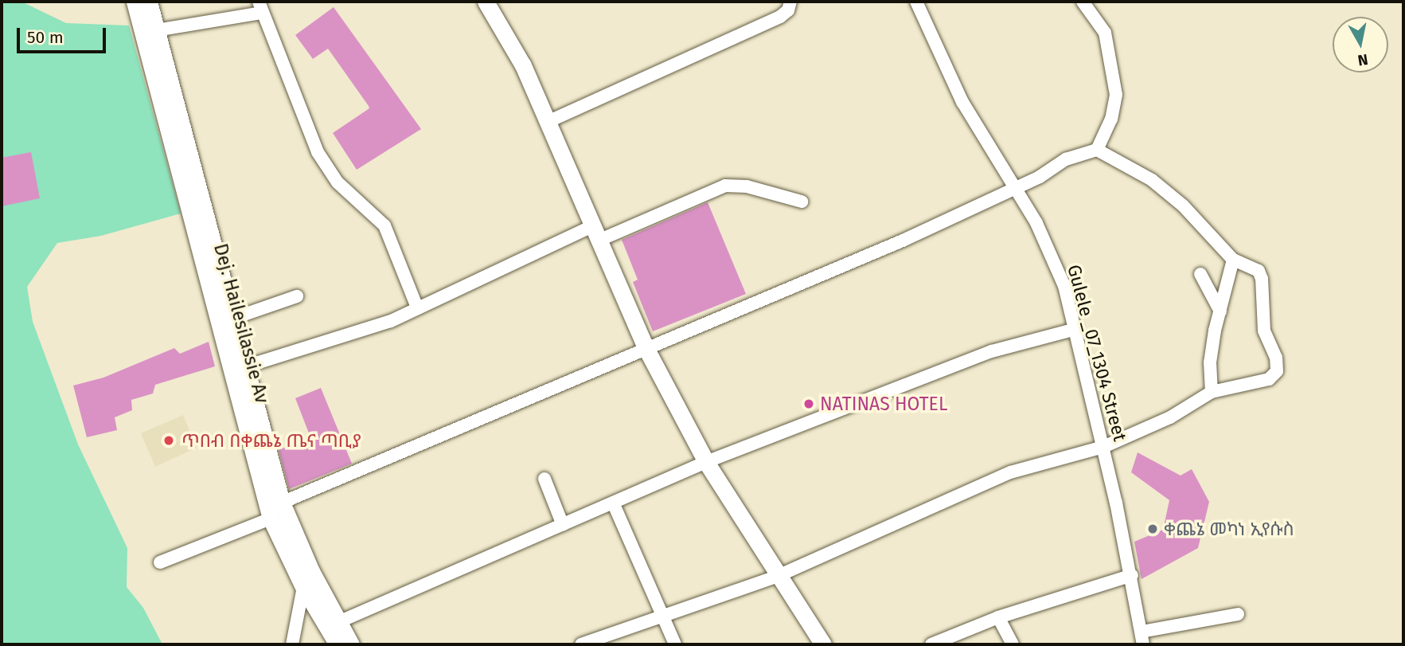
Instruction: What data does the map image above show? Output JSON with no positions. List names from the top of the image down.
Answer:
{
  "streets": {
    "main road": ["Dej. Hailesilassie Av"],
    "street": ["Gulele _07_1304 Street"]
  },
  "places": ["NATINAS HOTEL", "ጥበብ በቀጨኔ ጤና ጣቢያ", "ቀጨኔ መካነ ኢየሱስ"],
  "scale_bar": "50 m",
  "north": "bottom"
}
